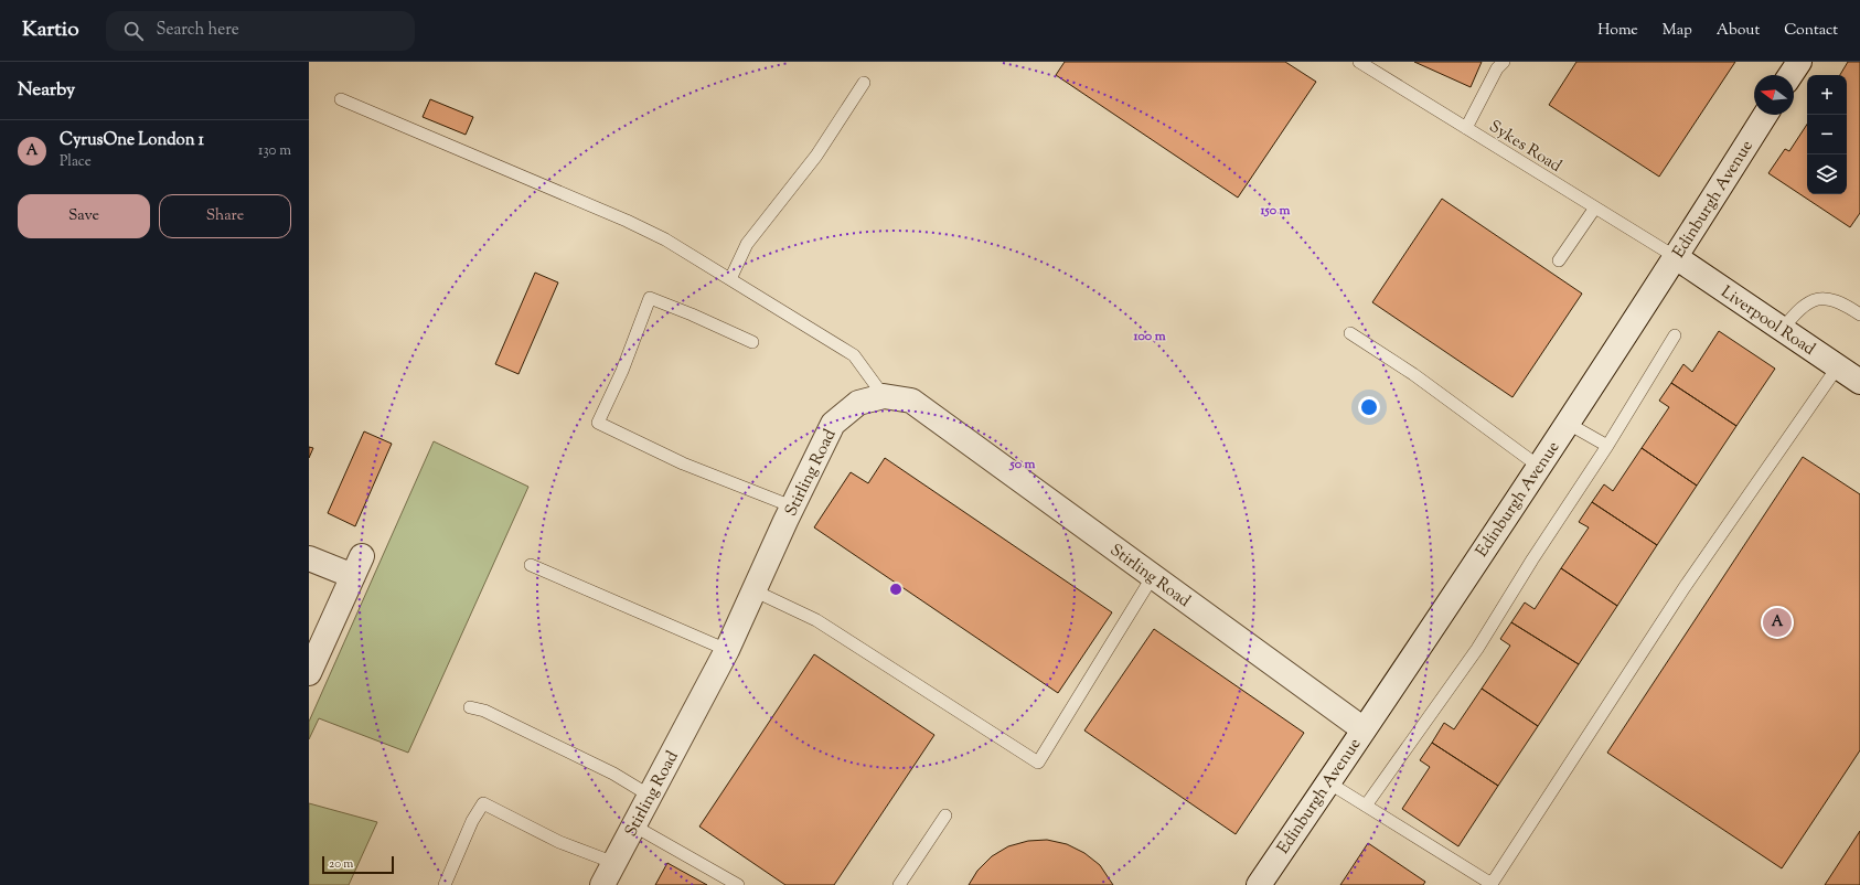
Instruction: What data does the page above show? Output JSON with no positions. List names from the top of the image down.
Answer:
{
  "streets": {
    "street": ["Edinburgh Avenue", "Liverpool Road", "Stirling Road"],
    "lane": ["Sykes Road"]
  },
  "crossings": [
    ["Sykes Road", "Edinburgh Avenue"],
    ["Sykes Road", "Liverpool Road"],
    ["Edinburgh Avenue", "Liverpool Road"],
    ["Edinburgh Avenue", "Stirling Road"]
  ],
  "scale_bar": "20 m",
  "north": "left",
  "page": {
    "header": "Kartio",
    "search": "Search here",
    "nav": [
      "Home",
      "Map",
      "About",
      "Contact"
    ],
    "heading": "Nearby",
    "map_buttons": ["+", "−"],
    "list": [
      {
        "mark": "A",
        "name": "CyrusOne London 1",
        "note": "Place",
        "value": "130 m"
      }
    ],
    "buttons": ["Save", "Share"],
    "pins": "A",
    "scale": "20 m"
  },
  "rings": ["150 m", "100 m", "50 m"]
}
